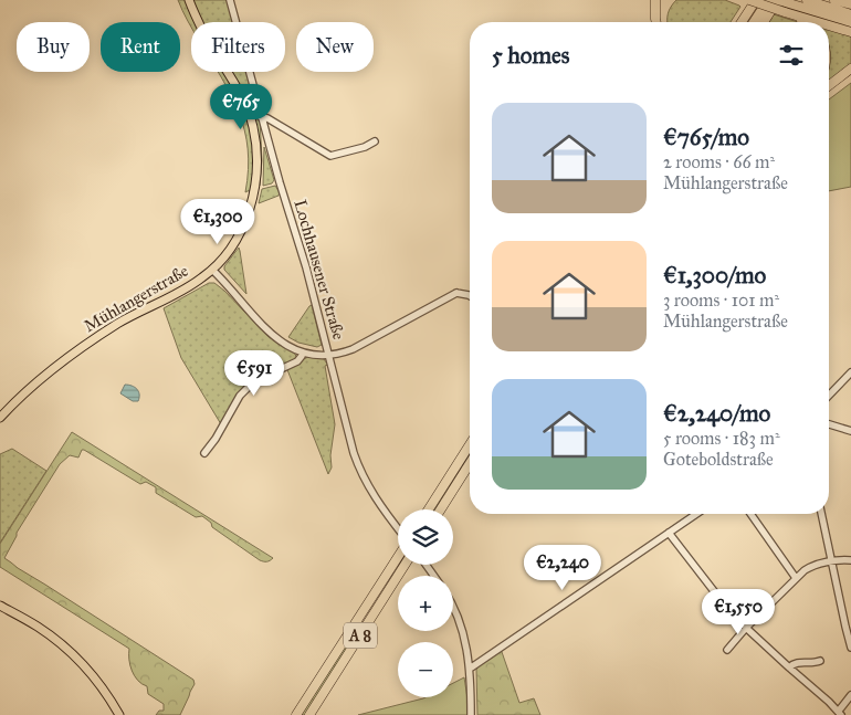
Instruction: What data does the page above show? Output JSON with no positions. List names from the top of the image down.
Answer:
{
  "streets": {
    "highway": ["A 8"],
    "main road": ["Mühlangerstraße"],
    "street": ["Lochhausener Straße"]
  },
  "page": {
    "chip": [
      "Buy",
      "Rent",
      "Filters",
      "New"
    ],
    "heading": "5 homes",
    "price": [
      "€765",
      "€1,300",
      "€591",
      "€2,240",
      "€1,550"
    ],
    "list": [
      {
        "name": "€765/mo",
        "note": "2 rooms · 66 m² · Mühlangerstraße"
      },
      {
        "name": "€1,300/mo",
        "note": "3 rooms · 101 m² · Mühlangerstraße"
      },
      {
        "name": "€2,240/mo",
        "note": "5 rooms · 183 m² · Goteboldstraße"
      }
    ],
    "map_buttons": ["+", "−"]
  }
}
